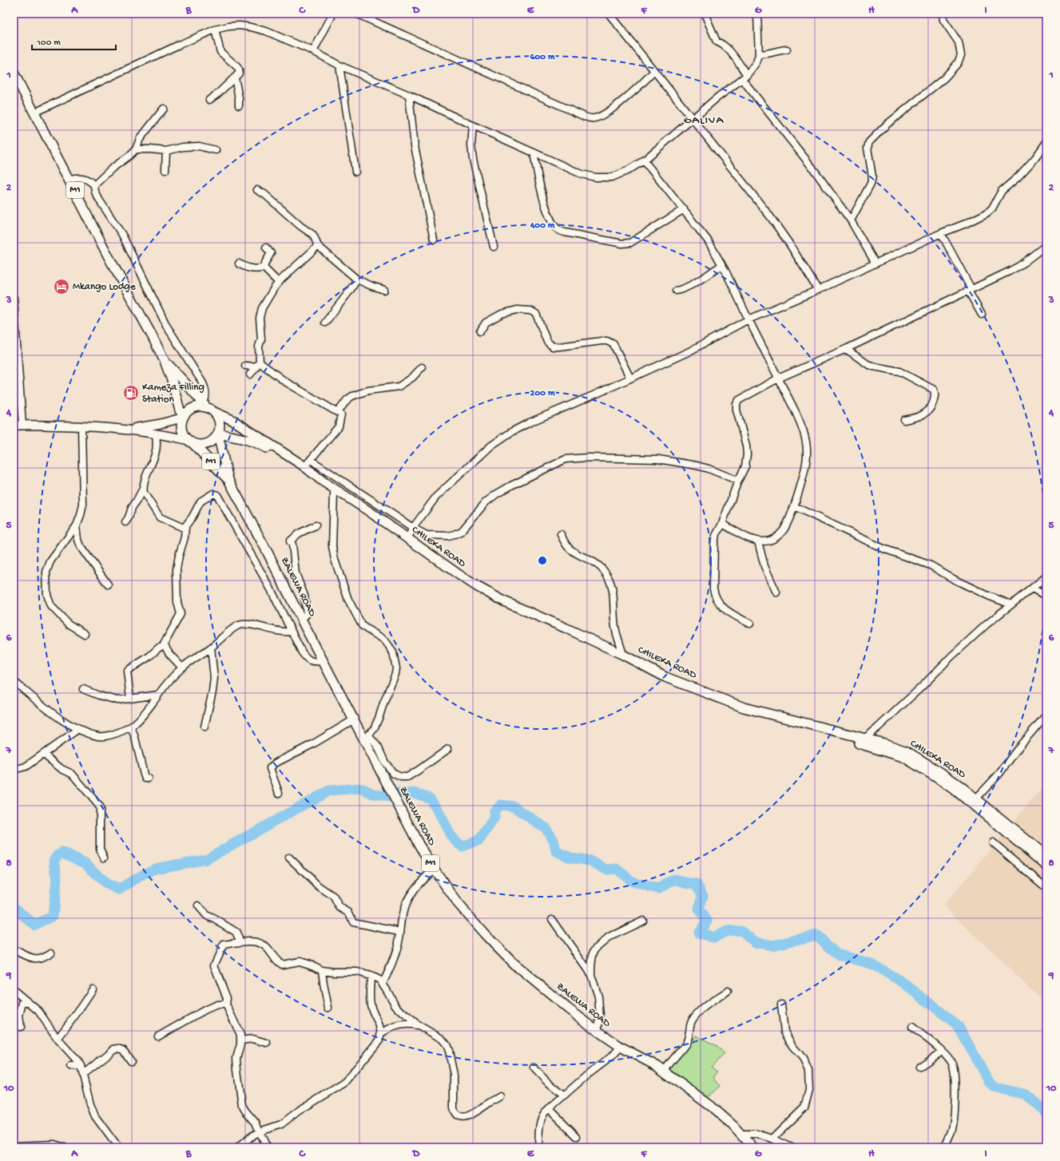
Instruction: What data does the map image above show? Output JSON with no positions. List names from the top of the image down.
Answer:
{
  "streets": {
    "highway": ["M1", "CHILEKA ROAD", "ZALEWA ROAD"]
  },
  "crossings": [
    ["M1", "CHILEKA ROAD"],
    ["M1", "ZALEWA ROAD"],
    ["CHILEKA ROAD", "ZALEWA ROAD"]
  ],
  "districts": ["GALIVA"],
  "places": {
    "hotel": ["Mkango Lodge"],
    "fuel station": ["Kameza Filling Station"]
  },
  "scale_bar": "100 m",
  "grid": {
    "columns": [
      "A",
      "B",
      "C",
      "D",
      "E",
      "F",
      "G",
      "H",
      "I"
    ],
    "rows": [
      "1",
      "2",
      "3",
      "4",
      "5",
      "6",
      "7",
      "8",
      "9",
      "10"
    ]
  },
  "rings": ["600 m", "400 m", "200 m"]
}
